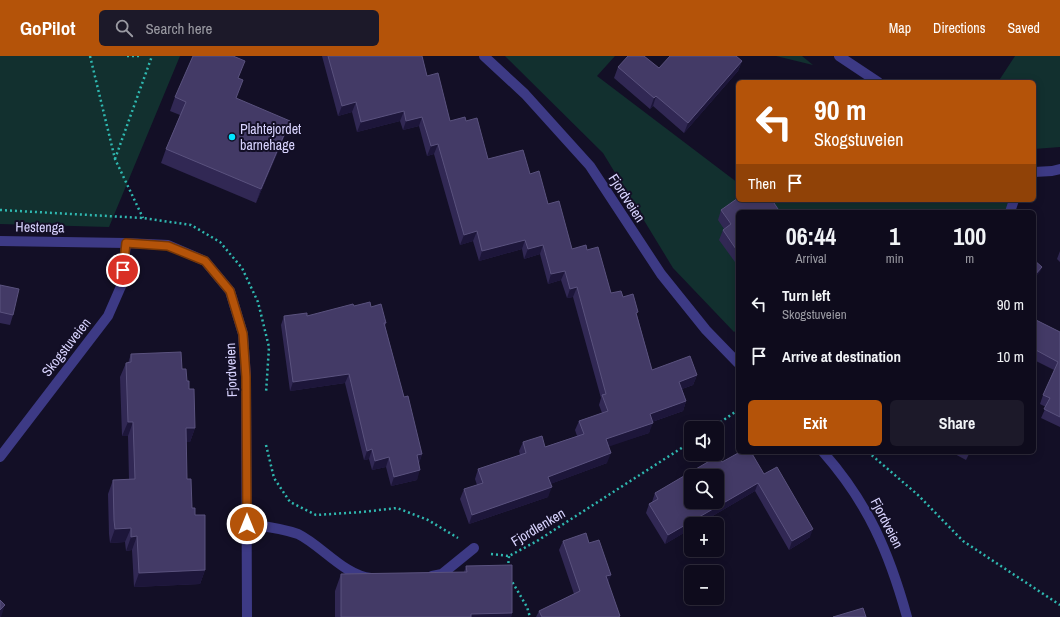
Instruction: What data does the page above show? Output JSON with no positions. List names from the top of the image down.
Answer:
{
  "streets": {
    "street": ["Fjordveien", "Hestenga", "Skogstuveien"],
    "path": ["Fjordlenken"]
  },
  "crossings": [
    ["Fjordveien", "Hestenga"],
    ["Fjordveien", "Skogstuveien"]
  ],
  "places": ["Plahtejordet barnehage"],
  "page": {
    "header": "GoPilot",
    "search": "Search here",
    "nav": ["Map", "Directions", "Saved"],
    "turn": ["90 m", "Skogstuveien"],
    "then": "Then",
    "eta": [
      "06:44",
      "Arrival",
      "1",
      "min",
      "100",
      "m"
    ],
    "list": [
      {
        "name": "Turn left",
        "note": "Skogstuveien",
        "value": "90 m"
      },
      {
        "name": "Arrive at destination",
        "value": "10 m"
      }
    ],
    "buttons": ["Exit", "Share"],
    "map_buttons": ["+", "−"]
  }
}
